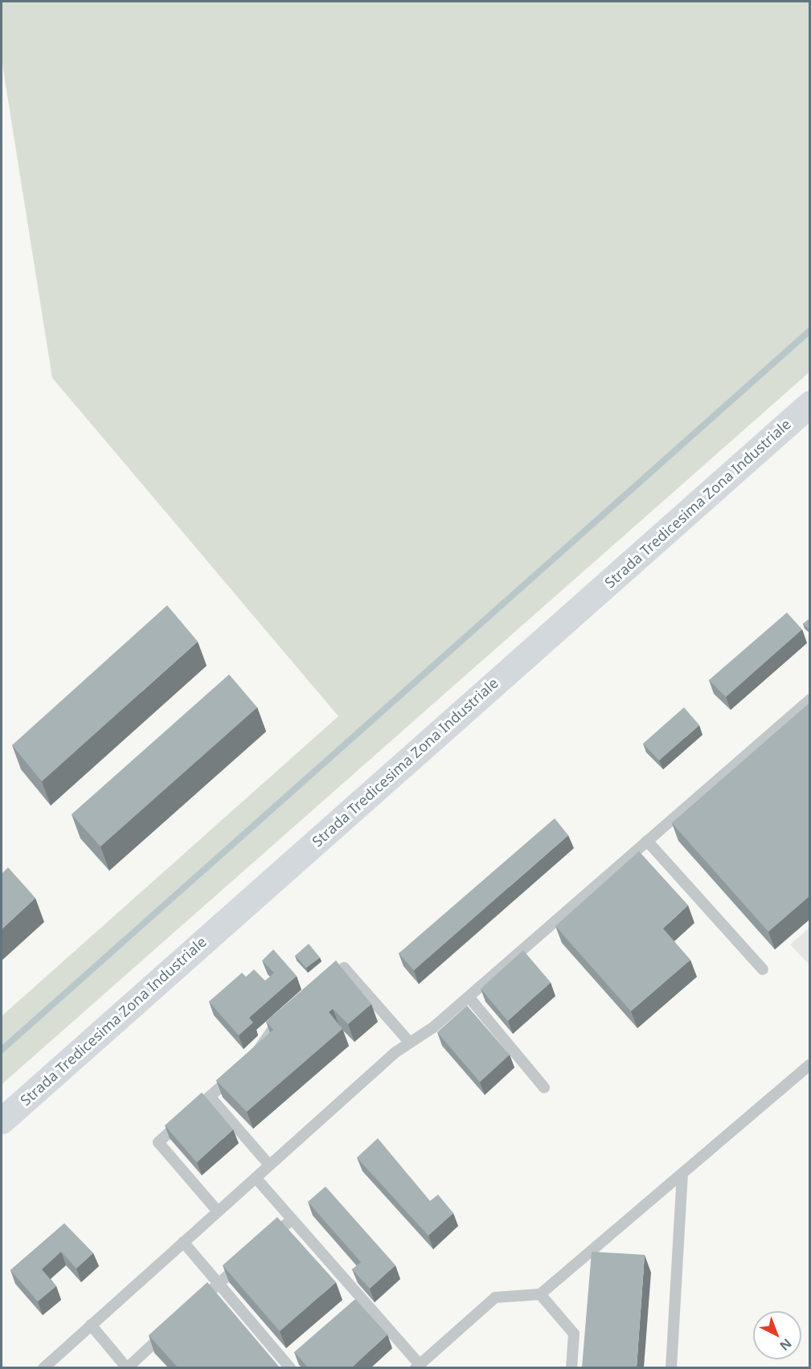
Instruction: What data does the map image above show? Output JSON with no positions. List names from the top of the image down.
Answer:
{
  "streets": {
    "street": ["Strada Tredicesima Zona Industriale"]
  },
  "north": "bottom right"
}
